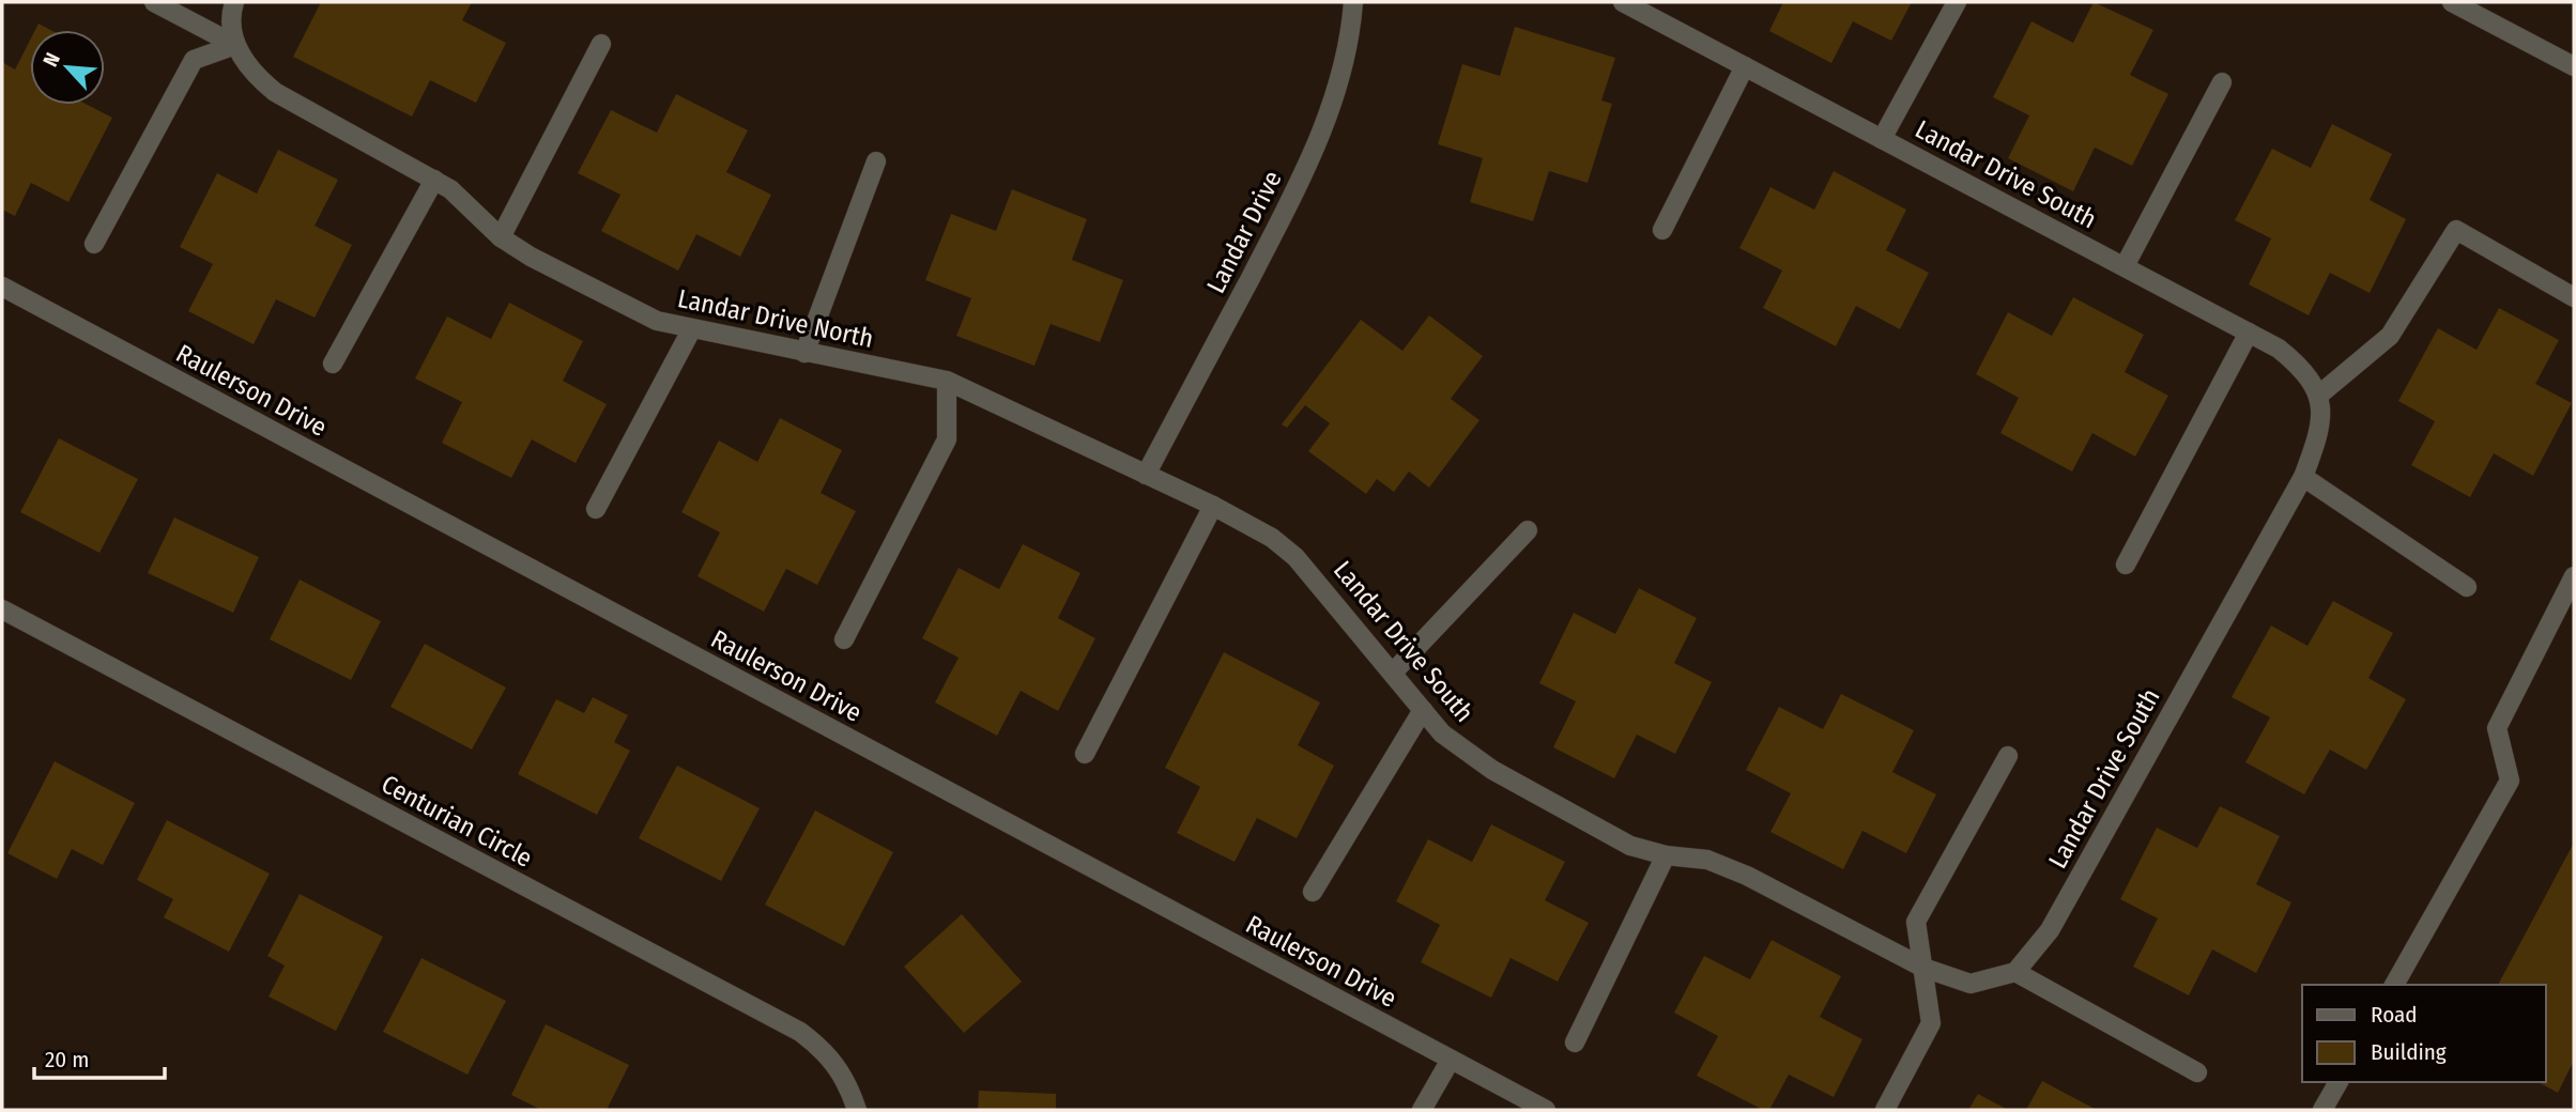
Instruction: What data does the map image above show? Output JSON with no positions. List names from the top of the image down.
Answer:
{
  "streets": {
    "street": [
      "Landar Drive South",
      "Landar Drive",
      "Landar Drive North",
      "Raulerson Drive",
      "Centurian Circle"
    ]
  },
  "crossings": [
    ["Landar Drive South", "Landar Drive"],
    ["Landar Drive South", "Landar Drive North"],
    ["Landar Drive", "Landar Drive North"]
  ],
  "legend": ["Road", "Building"],
  "scale_bar": "20 m",
  "north": "top left"
}
